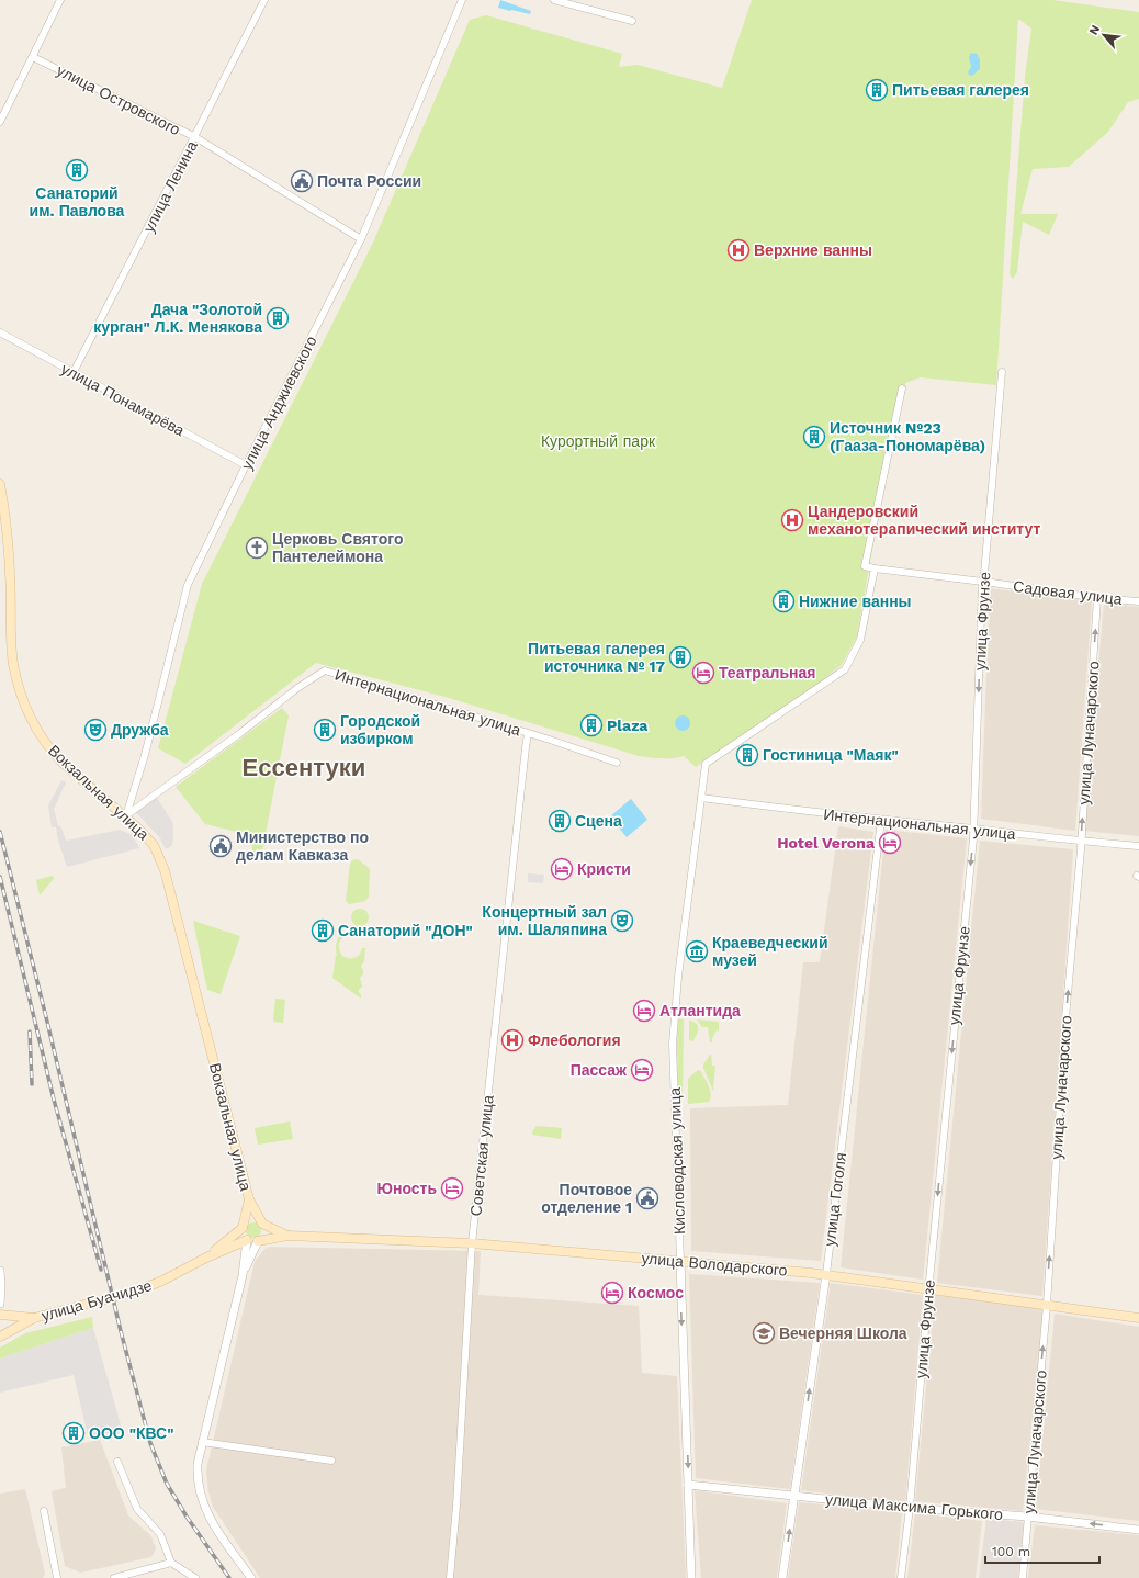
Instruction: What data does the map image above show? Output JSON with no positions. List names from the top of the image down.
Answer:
{
  "streets": {
    "main road": ["Вокзальная улица", "улица Володарского", "улица Буачидзе"],
    "street": [
      "улица Островского",
      "улица Ленина",
      "улица Понамарёва",
      "улица Анджиевского",
      "Садовая улица",
      "улица Фрунзе",
      "Интернациональная улица",
      "улица Луначарского",
      "Советская улица",
      "Кисловодская улица",
      "улица Гоголя",
      "улица Максима Горького"
    ]
  },
  "crossings": [
    ["улица Островского", "улица Ленина"],
    ["улица Островского", "улица Анджиевского"],
    ["улица Ленина", "улица Понамарёва"],
    ["улица Понамарёва", "улица Анджиевского"],
    ["улица Анджиевского", "Интернациональная улица"],
    ["улица Анджиевского", "Вокзальная улица"],
    ["Садовая улица", "улица Фрунзе"],
    ["Садовая улица", "улица Луначарского"],
    ["Садовая улица", "Кисловодская улица"],
    ["улица Фрунзе", "Интернациональная улица"],
    ["улица Фрунзе", "улица Володарского"],
    ["улица Фрунзе", "улица Максима Горького"],
    ["Интернациональная улица", "улица Луначарского"],
    ["Интернациональная улица", "Вокзальная улица"],
    ["Интернациональная улица", "Советская улица"],
    ["Интернациональная улица", "Кисловодская улица"],
    ["Интернациональная улица", "улица Гоголя"],
    ["улица Луначарского", "улица Володарского"],
    ["улица Луначарского", "улица Максима Горького"],
    ["Советская улица", "улица Володарского"],
    ["Кисловодская улица", "улица Володарского"],
    ["Кисловодская улица", "улица Максима Горького"],
    ["улица Гоголя", "улица Володарского"],
    ["улица Гоголя", "улица Максима Горького"]
  ],
  "one_way": ["улица Фрунзе", "улица Луначарского", "улица Гоголя"],
  "districts": ["Ессентуки"],
  "parks": ["Курортный парк"],
  "places": {
    "building": [
      "Питьевая галерея",
      "Санаторий им. Павлова",
      "Дача \"Золотой курган\" Л.К. Менякова",
      "Источник №23 (Гааза-Пономарёва)",
      "Нижние ванны",
      "Питьевая галерея источника № 17",
      "Plaza",
      "Городской избирком",
      "Гостиница \"Маяк\"",
      "Сцена",
      "Санаторий \"ДОН\"",
      "ООО \"КВС\""
    ],
    "public building": ["Почта России", "Министерство по делам Кавказа", "Почтовое отделение 1"],
    "hospital": ["Верхние ванны", "Цандеровский механотерапический институт", "Флебология"],
    "church": ["Церковь Святого Пантелеймона"],
    "hotel": [
      "Театральная",
      "Hotel Verona",
      "Кристи",
      "Атлантида",
      "Пассаж",
      "Юность",
      "Космос"
    ],
    "theatre": ["Дружба", "Концертный зал им. Шаляпина"],
    "museum": ["Краеведческий музей"],
    "school or university": ["Вечерняя Школа"]
  },
  "scale_bar": "100 m",
  "north": "top left"
}
